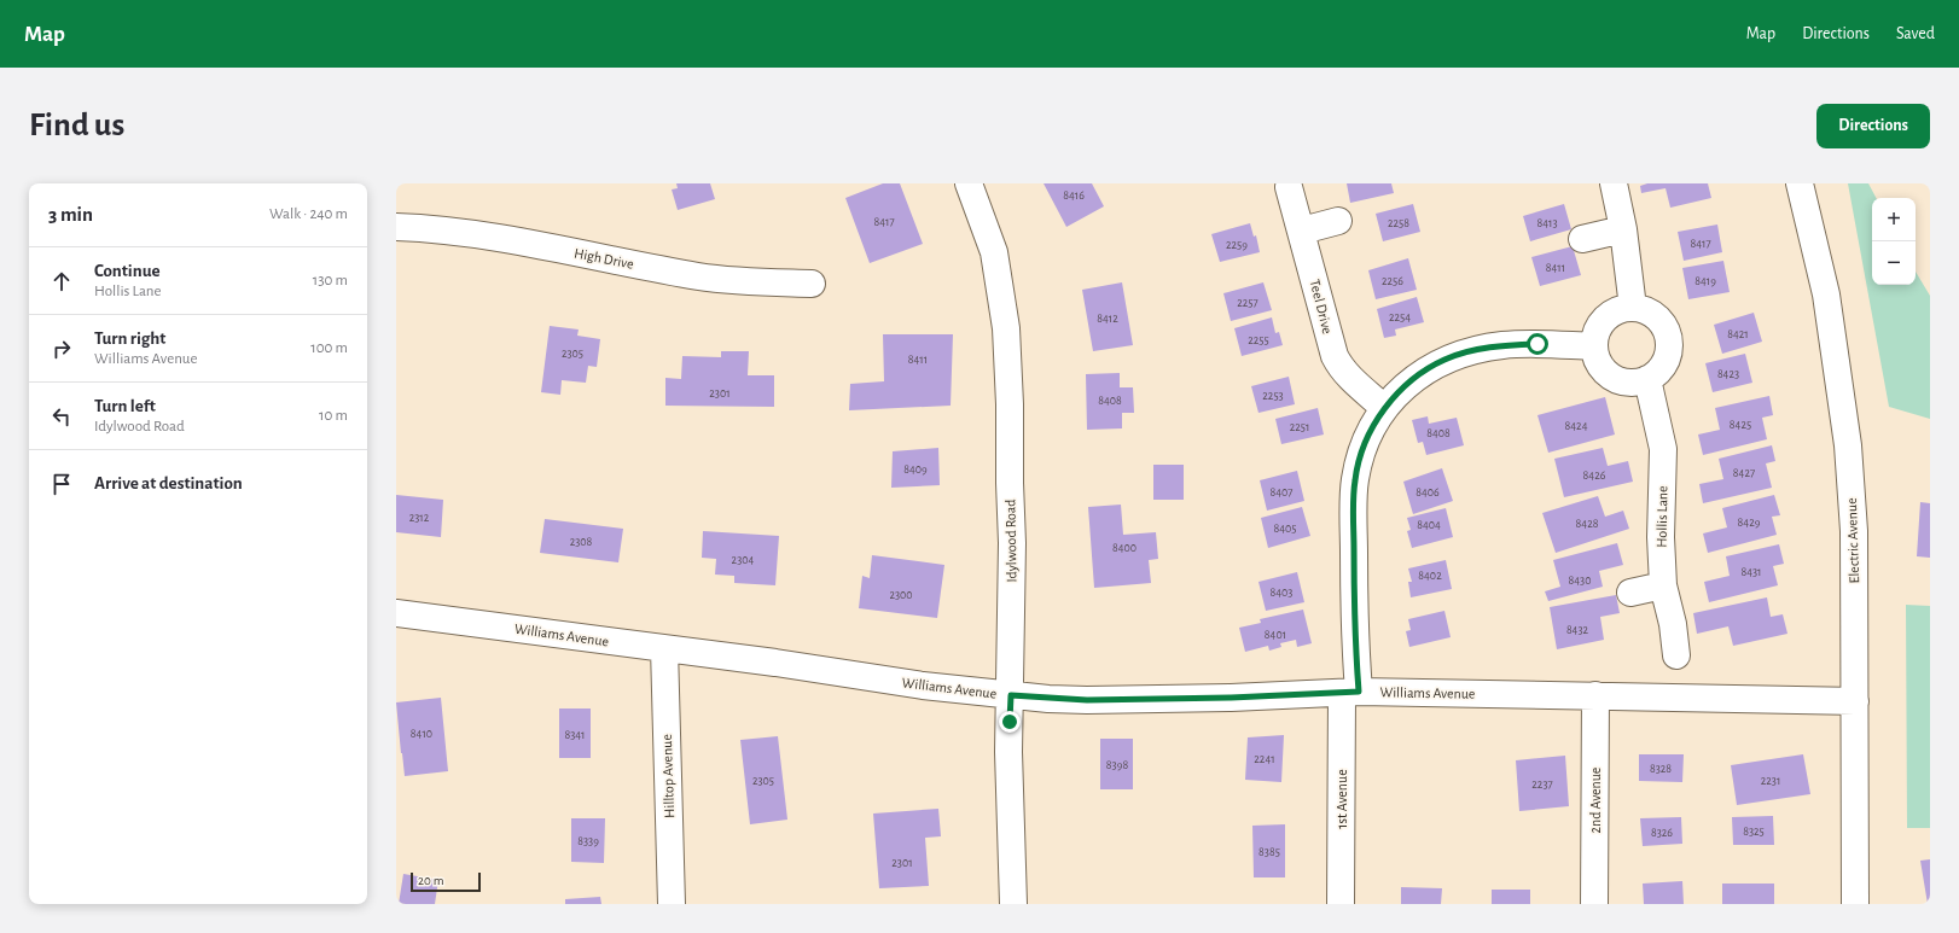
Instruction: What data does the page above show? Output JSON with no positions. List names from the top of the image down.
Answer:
{
  "streets": {
    "street": [
      "High Drive",
      "Teel Drive",
      "Hollis Lane",
      "Idylwood Road",
      "Electric Avenue",
      "Williams Avenue",
      "Hilltop Avenue",
      "1st Avenue",
      "2nd Avenue"
    ]
  },
  "crossings": [
    ["Idylwood Road", "Williams Avenue"],
    ["Electric Avenue", "Williams Avenue"],
    ["Williams Avenue", "Hilltop Avenue"],
    ["Williams Avenue", "1st Avenue"],
    ["Williams Avenue", "2nd Avenue"]
  ],
  "house_numbers": [
    "8416",
    "8417",
    "2258",
    "8413",
    "8417",
    "2259",
    "8411",
    "2256",
    "8419",
    "2257",
    "2254",
    "8412",
    "8421",
    "2255",
    "2305",
    "8411",
    "8423",
    "2301",
    "2253",
    "8408",
    "8425",
    "8424",
    "2251",
    "8408",
    "8409",
    "8427",
    "8426",
    "8407",
    "8406",
    "2312",
    "8429",
    "8428",
    "8404",
    "8405",
    "2308",
    "8400",
    "2304",
    "8431",
    "8402",
    "8430",
    "8403",
    "2300",
    "8432",
    "8401",
    "8410",
    "8341",
    "2241",
    "8398",
    "8328",
    "2305",
    "2231",
    "2237",
    "8325",
    "8326",
    "8339",
    "8385",
    "2301"
  ],
  "scale_bar": "20 m",
  "page": {
    "header": "Map",
    "nav": ["Map", "Directions", "Saved"],
    "buttons": "Directions",
    "title": "Find us",
    "heading": ["3 min", "Walk · 240 m"],
    "map_buttons": ["+", "−"],
    "list": [
      ["Continue", "Hollis Lane", "130 m"],
      ["Turn right", "Williams Avenue", "100 m"],
      ["Turn left", "Idylwood Road", "10 m"],
      "Arrive at destination"
    ],
    "scale": "20 m"
  }
}
